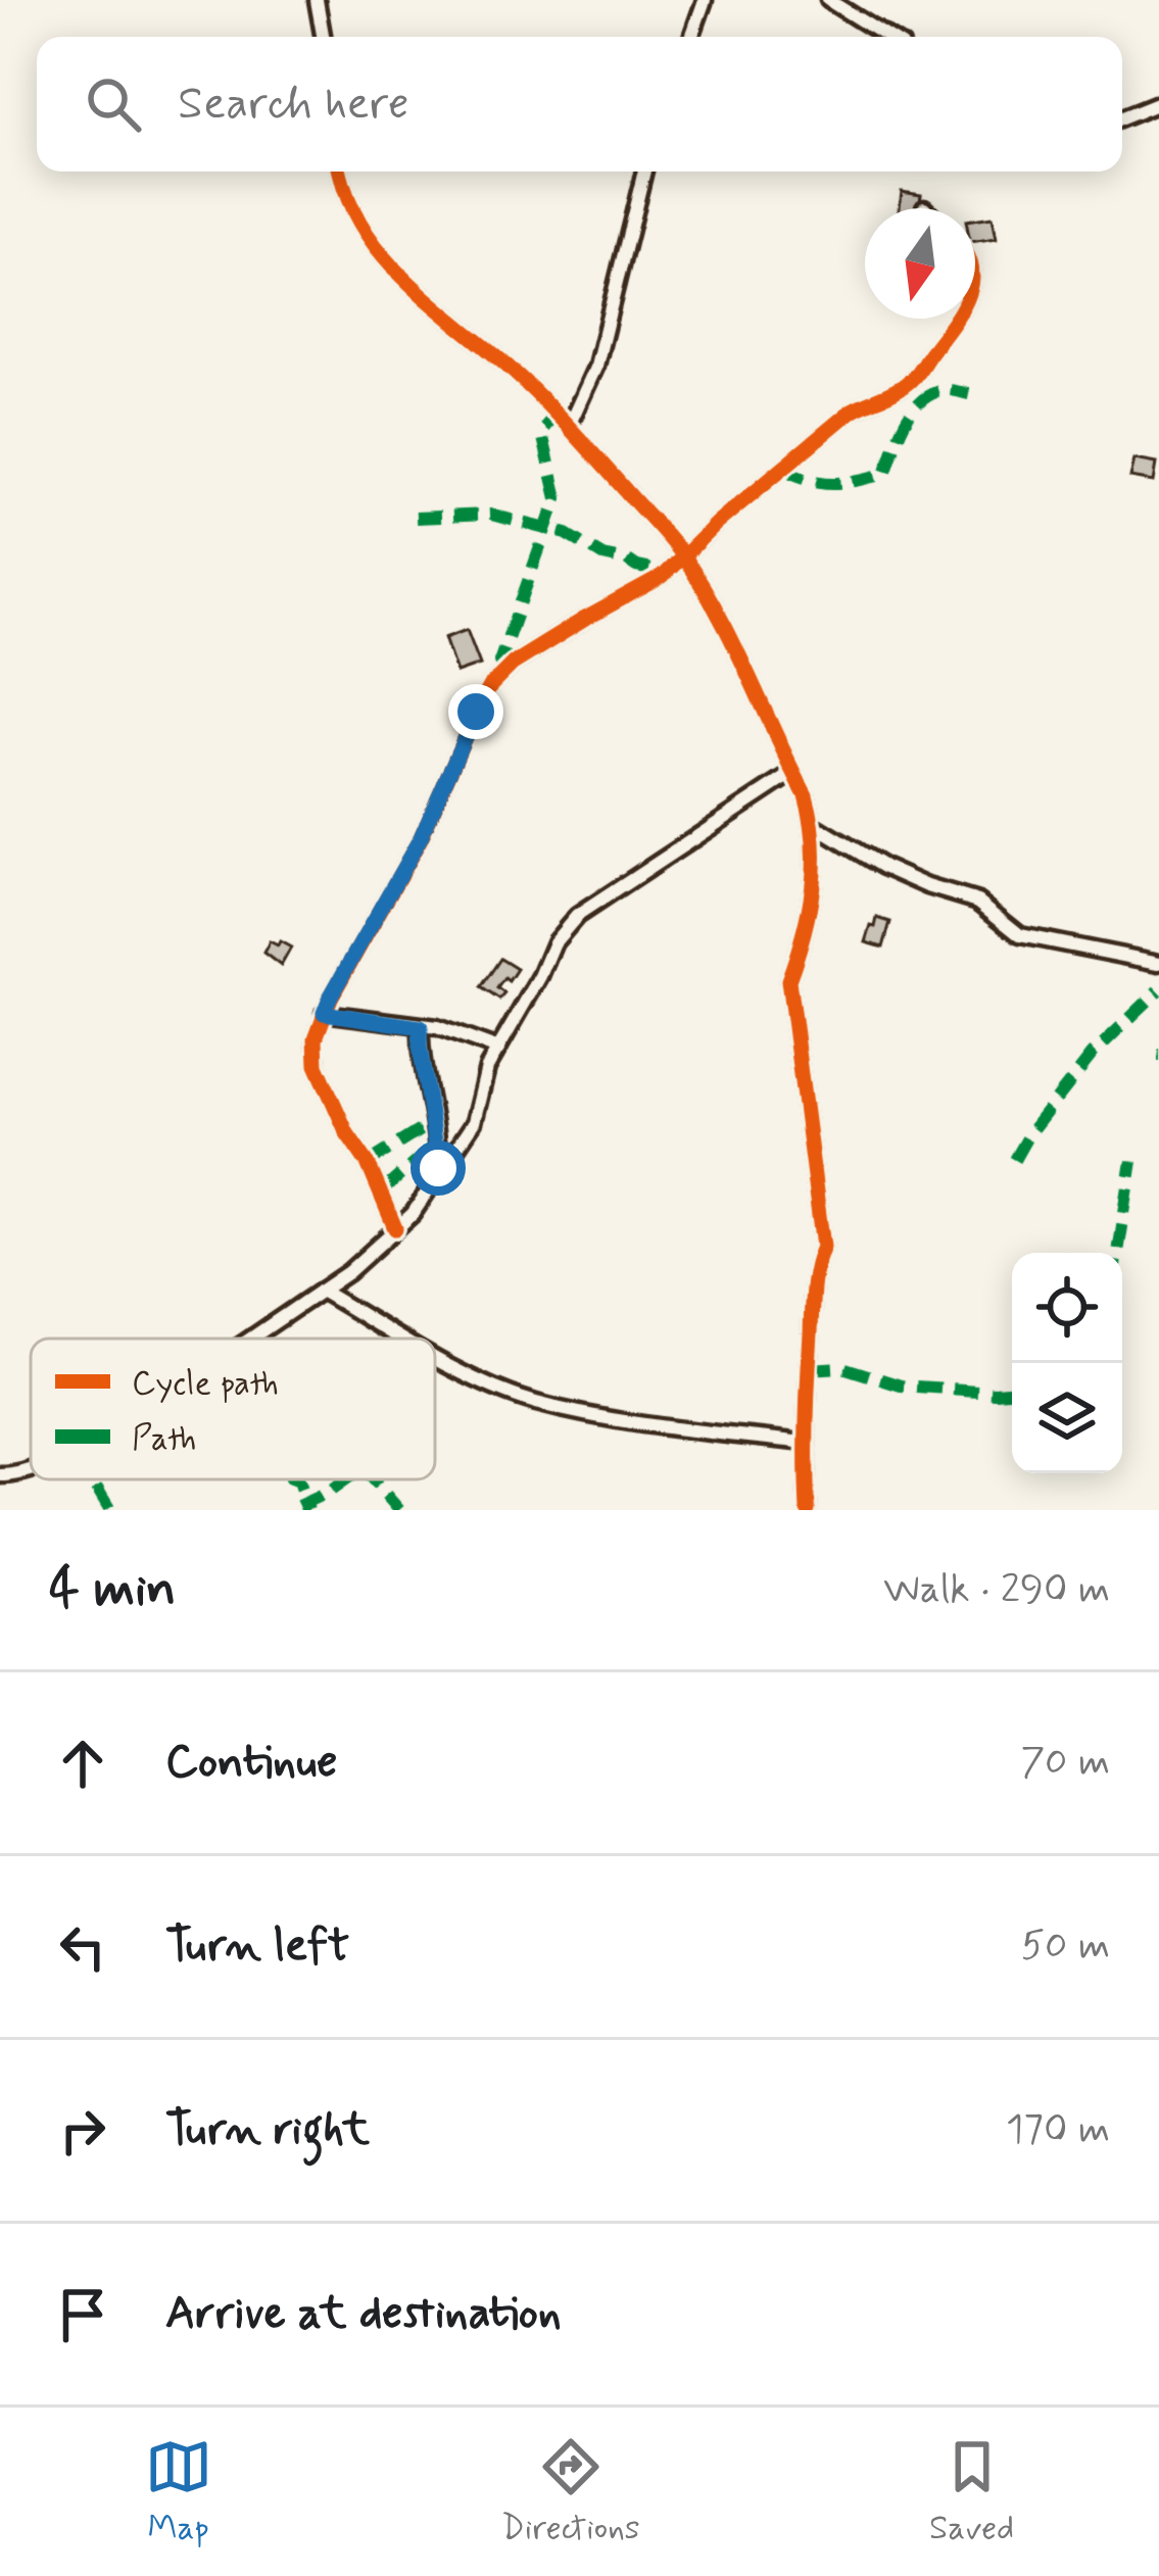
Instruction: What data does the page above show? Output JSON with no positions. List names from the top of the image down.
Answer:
{
  "legend": ["Cycle path", "Path"],
  "north": "bottom",
  "page": {
    "search": "Search here",
    "heading": ["4 min", "Walk · 290 m"],
    "list": [
      ["Continue", "70 m"],
      ["Turn left", "50 m"],
      ["Turn right", "170 m"],
      "Arrive at destination"
    ],
    "nav": ["Map", "Directions", "Saved"]
  }
}
